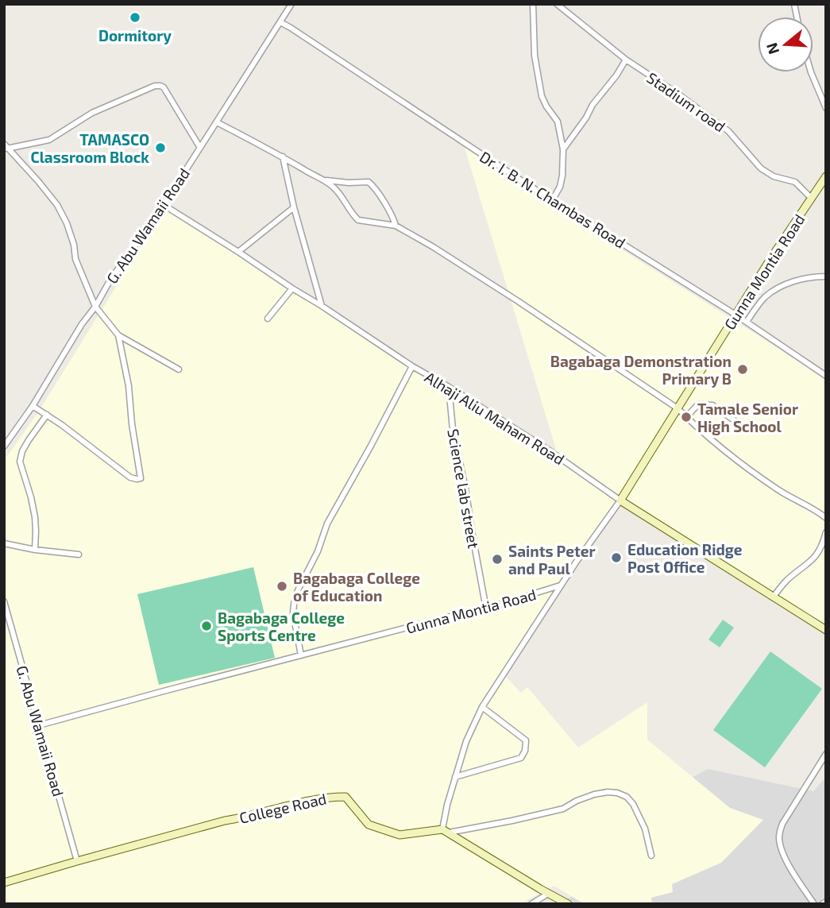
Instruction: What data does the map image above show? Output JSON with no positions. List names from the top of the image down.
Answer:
{
  "streets": {
    "street": [
      "Stadium road",
      "Dr. I. B. N. Chambas Road",
      "G. Abu Wamaii Road",
      "Gunna Montia Road",
      "Alhaji Aliu Maham Road",
      "Science lab street",
      "College Road"
    ]
  },
  "crossings": [
    ["Stadium road", "Gunna Montia Road"],
    ["Dr. I. B. N. Chambas Road", "G. Abu Wamaii Road"],
    ["Dr. I. B. N. Chambas Road", "Gunna Montia Road"],
    ["G. Abu Wamaii Road", "Gunna Montia Road"],
    ["G. Abu Wamaii Road", "Alhaji Aliu Maham Road"],
    ["G. Abu Wamaii Road", "College Road"],
    ["Gunna Montia Road", "Alhaji Aliu Maham Road"],
    ["Gunna Montia Road", "Science lab street"],
    ["Alhaji Aliu Maham Road", "Science lab street"]
  ],
  "places": [
    "Dormitory",
    "TAMASCO Classroom Block",
    "Bagabaga Demonstration Primary B",
    "Tamale Senior High School",
    "Education Ridge Post Office",
    "Saints Peter and Paul",
    "Bagabaga College of Education",
    "Bagabaga College Sports Centre"
  ],
  "north": "left"
}
